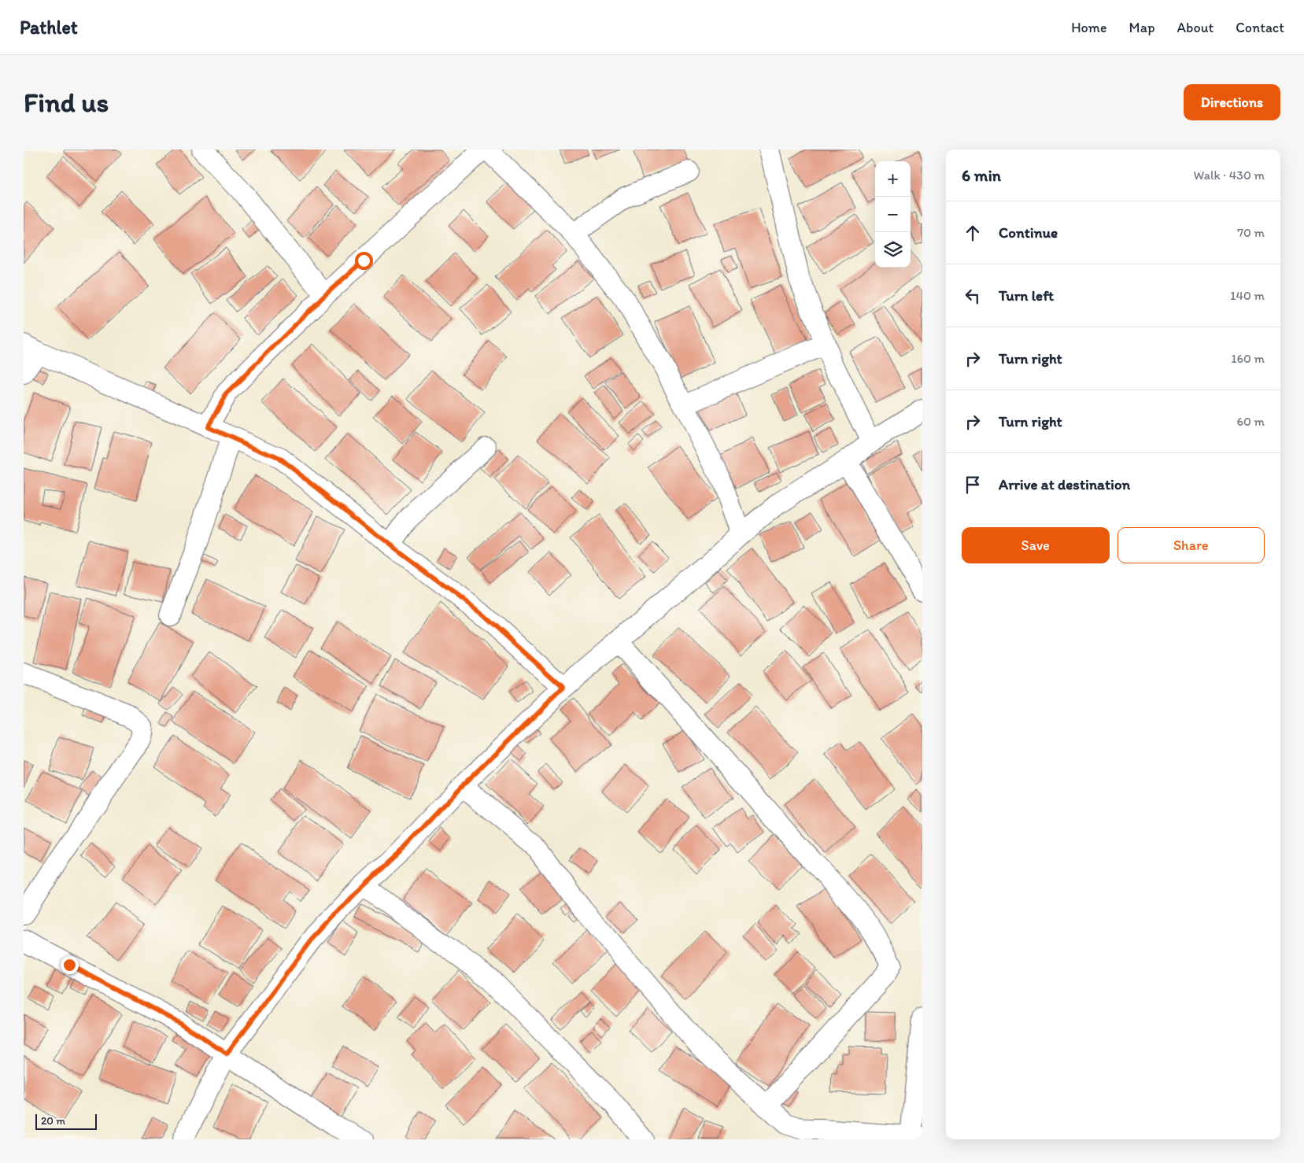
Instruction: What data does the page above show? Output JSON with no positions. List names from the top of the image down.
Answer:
{
  "scale_bar": "20 m",
  "page": {
    "header": "Pathlet",
    "nav": [
      "Home",
      "Map",
      "About",
      "Contact"
    ],
    "buttons": [
      "Directions",
      ["Save", "Share"]
    ],
    "title": "Find us",
    "heading": ["6 min", "Walk · 430 m"],
    "map_buttons": ["+", "−"],
    "list": [
      ["Continue", "70 m"],
      ["Turn left", "140 m"],
      ["Turn right", "160 m"],
      ["Turn right", "60 m"],
      "Arrive at destination"
    ],
    "scale": "20 m"
  }
}
